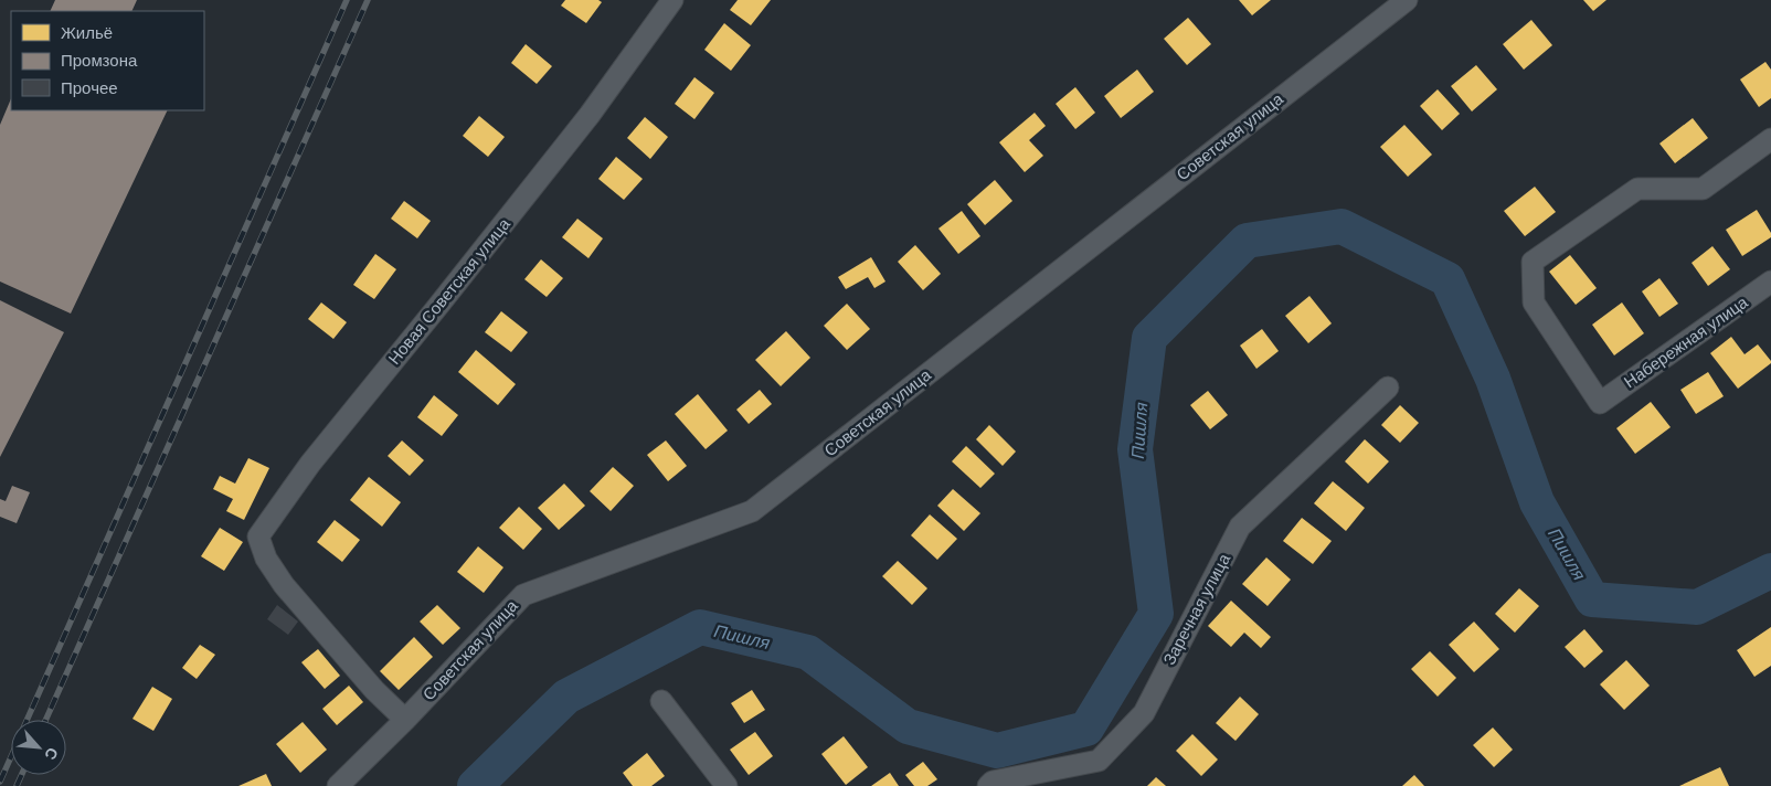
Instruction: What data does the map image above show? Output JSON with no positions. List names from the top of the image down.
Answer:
{
  "streets": {
    "street": [
      "Советская улица",
      "Новая Советская улица",
      "Набережная улица",
      "Заречная улица"
    ]
  },
  "crossings": [
    ["Советская улица", "Новая Советская улица"]
  ],
  "water": ["Пишля"],
  "legend": ["Жильё", "Промзона", "Прочее"],
  "north": "bottom right"
}
